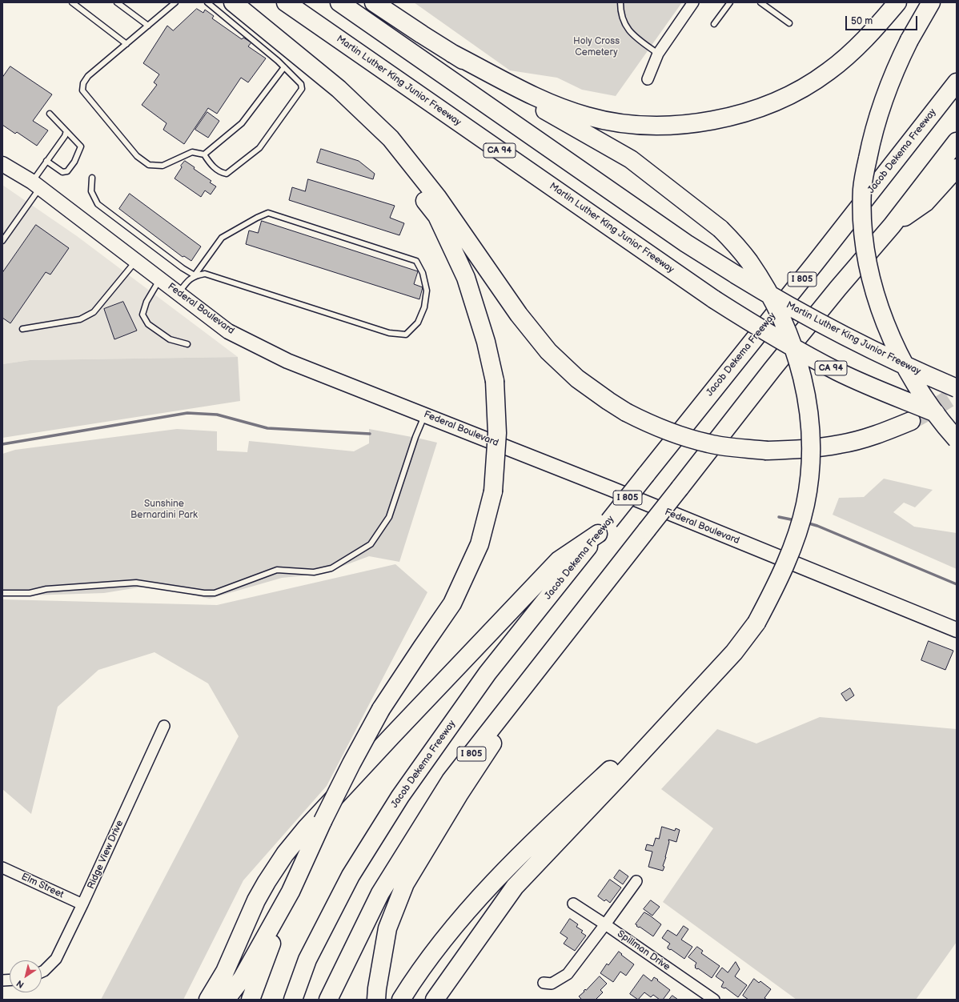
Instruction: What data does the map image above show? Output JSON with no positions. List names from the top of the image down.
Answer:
{
  "streets": {
    "highway": [
      "Martin Luther King Junior Freeway",
      "CA 94",
      "Jacob Dekema Freeway",
      "I 805"
    ],
    "main road": ["Federal Boulevard"],
    "street": ["Ridge View Drive", "Elm Street", "Spillman Drive"]
  },
  "crossings": [
    ["Ridge View Drive", "Elm Street"]
  ],
  "parks": ["Holy Cross Cemetery", "Sunshine Bernardini Park"],
  "scale_bar": "50 m",
  "north": "bottom left"
}
